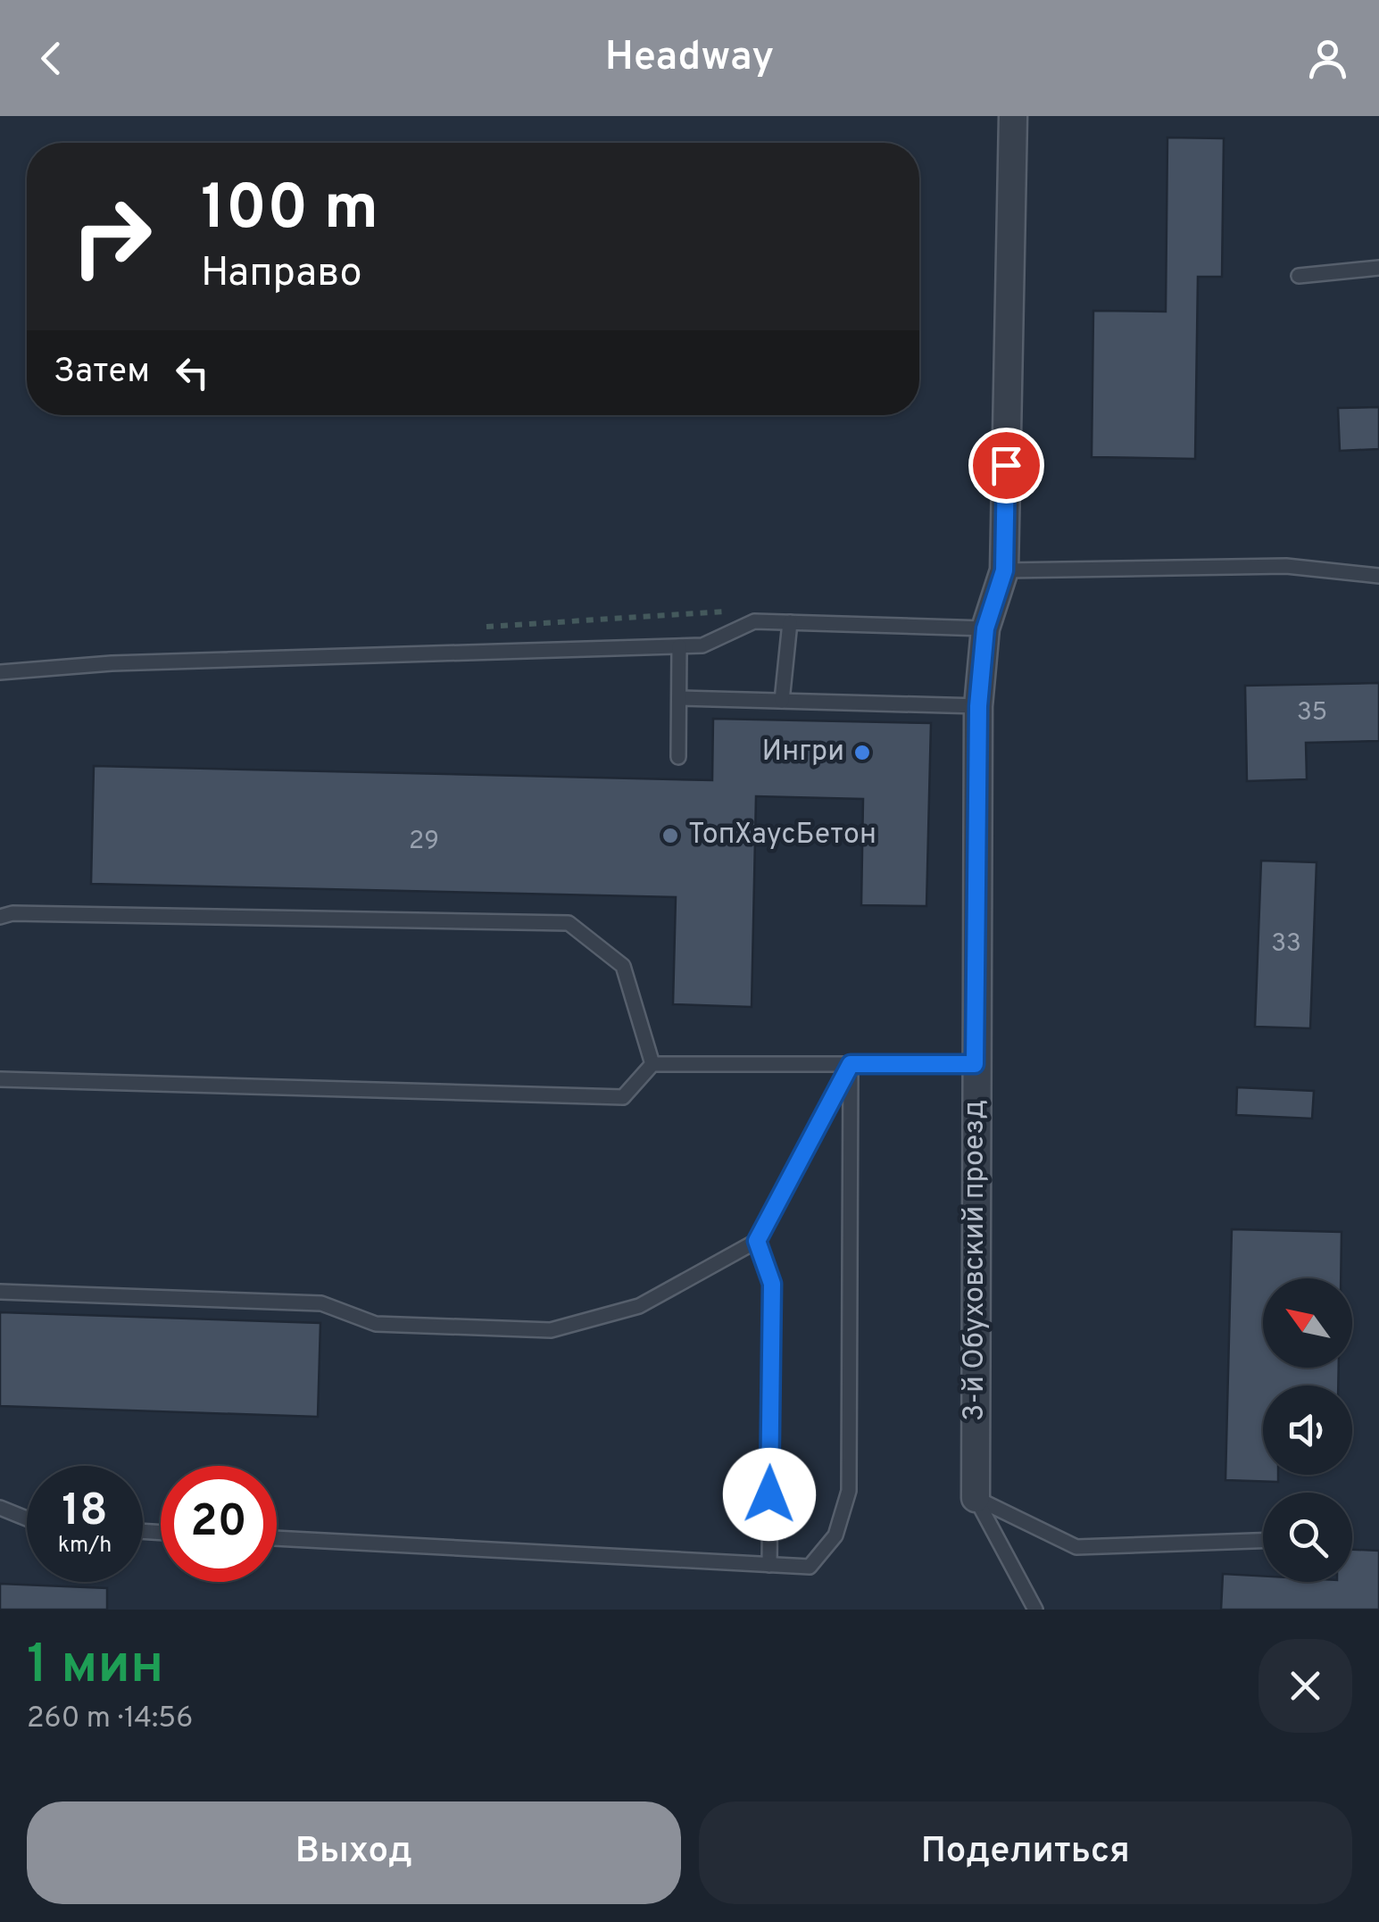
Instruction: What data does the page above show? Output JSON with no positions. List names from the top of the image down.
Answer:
{
  "streets": {
    "street": ["3-й Обуховский проезд"]
  },
  "places": ["Ингри", "ТопХаусБетон"],
  "house_numbers": ["35", "29", "33"],
  "north": "top left",
  "page": {
    "header": "Headway",
    "turn": ["100 m", "Направо"],
    "then": "Затем",
    "speed": "18 km/h",
    "limit": "20",
    "heading": ["1 мин", "260 m · 14:56"],
    "buttons": ["Выход", "Поделиться"]
  }
}
